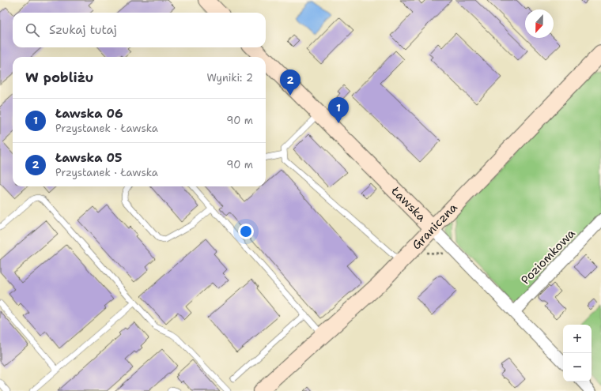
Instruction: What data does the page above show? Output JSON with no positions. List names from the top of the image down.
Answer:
{
  "streets": {
    "street": ["Ławska", "Graniczna", "Poziomkowa"]
  },
  "crossings": [
    ["Ławska", "Graniczna"],
    ["Ławska", "Poziomkowa"]
  ],
  "north": "bottom",
  "page": {
    "search": "Szukaj tutaj",
    "heading": ["W pobliżu", "Wyniki: 2"],
    "pins": ["2", "1"],
    "list": [
      {
        "mark": "1",
        "name": "Ławska 06",
        "note": "Przystanek · Ławska",
        "value": "90 m"
      },
      {
        "mark": "2",
        "name": "Ławska 05",
        "note": "Przystanek · Ławska",
        "value": "90 m"
      }
    ],
    "map_buttons": ["+", "−"]
  }
}
